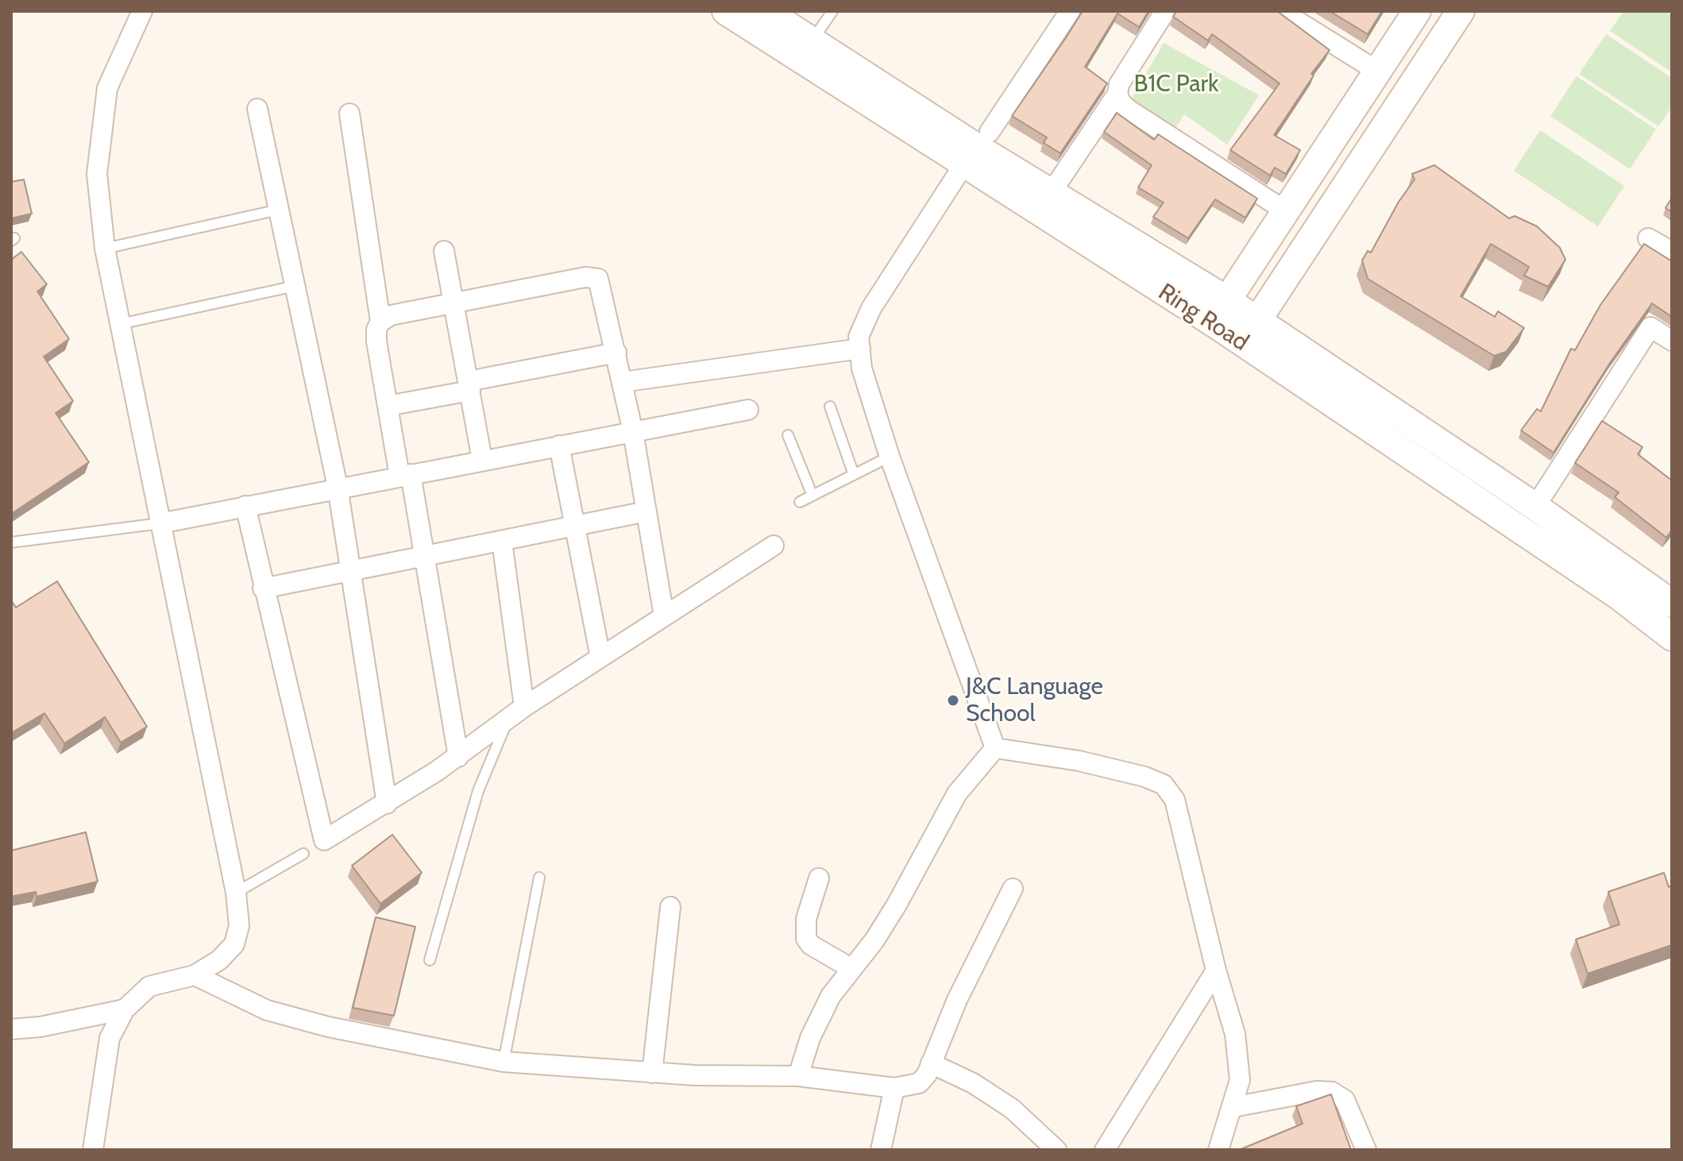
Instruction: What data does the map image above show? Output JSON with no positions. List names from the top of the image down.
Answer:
{
  "streets": {
    "street": ["Ring Road"]
  },
  "parks": ["B1C Park"],
  "places": ["J&C Language School"]
}
